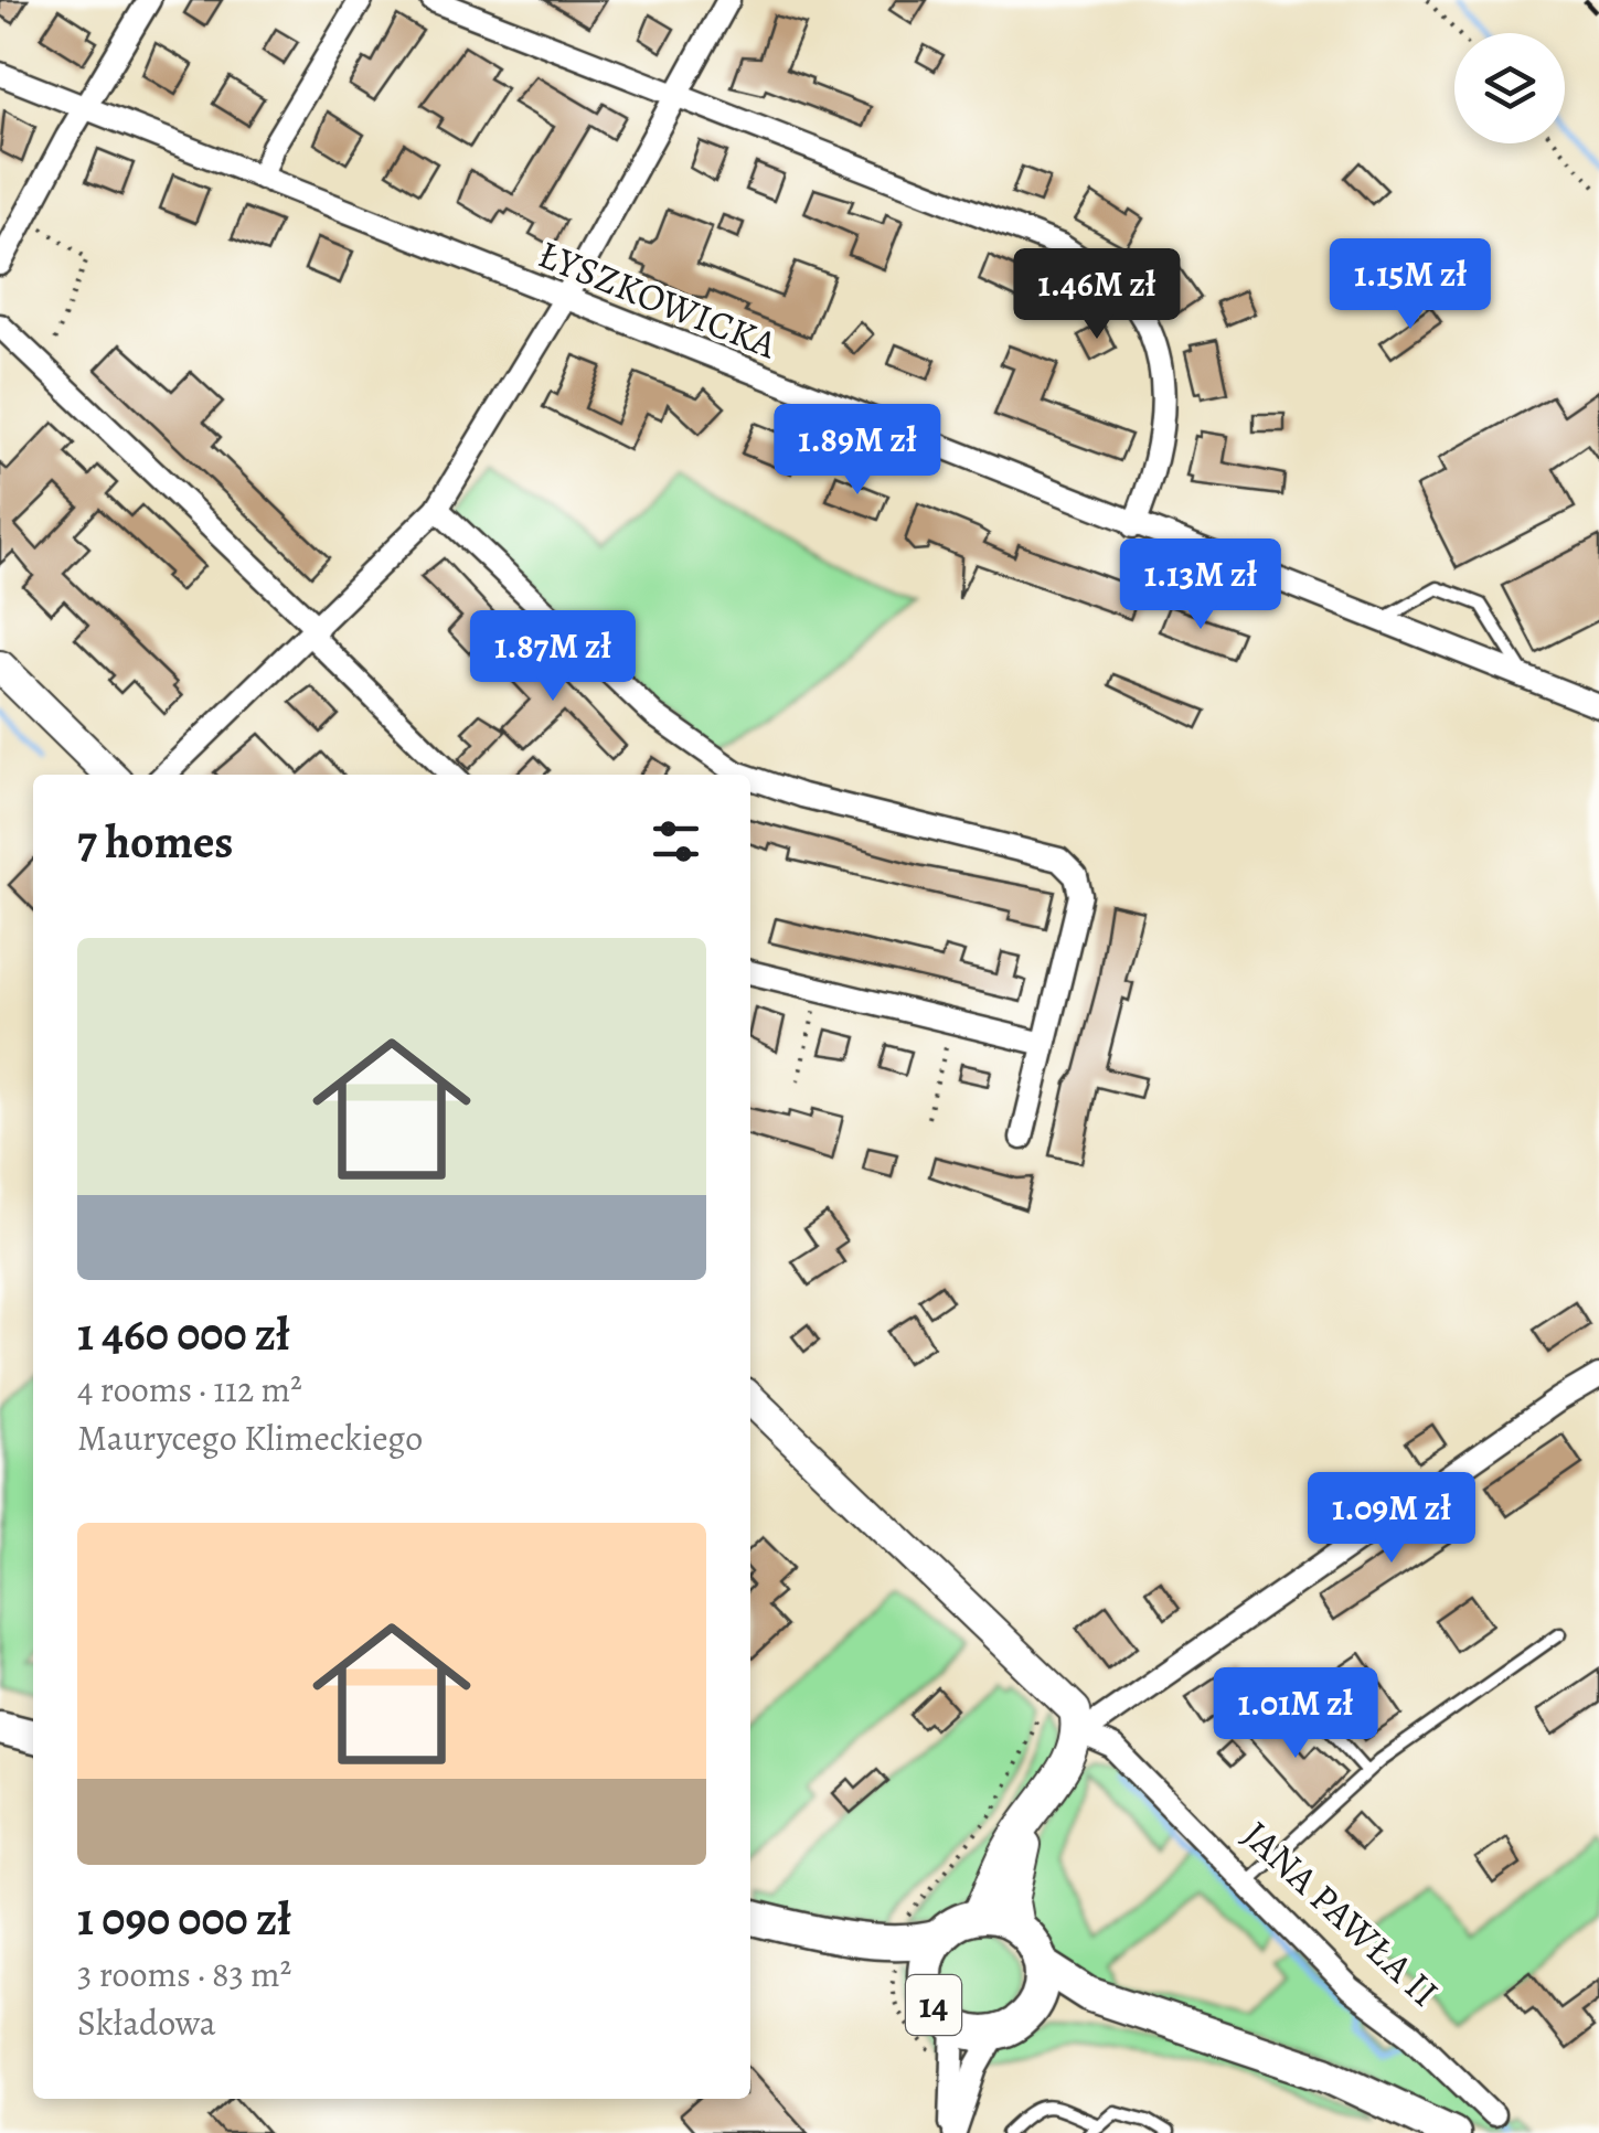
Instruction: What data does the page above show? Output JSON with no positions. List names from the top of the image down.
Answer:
{
  "streets": {
    "main road": ["14"],
    "street": ["ŁYSZKOWICKA", "JANA PAWŁA II"]
  },
  "page": {
    "price": [
      "1.15M zł",
      "1.46M zł",
      "1.89M zł",
      "1.13M zł",
      "1.87M zł",
      "1.09M zł",
      "1.01M zł"
    ],
    "heading": "7 homes",
    "list": [
      {
        "name": "1 460 000 zł",
        "note": "4 rooms · 112 m² · Maurycego Klimeckiego"
      },
      {
        "name": "1 090 000 zł",
        "note": "3 rooms · 83 m² · Składowa"
      }
    ]
  }
}
